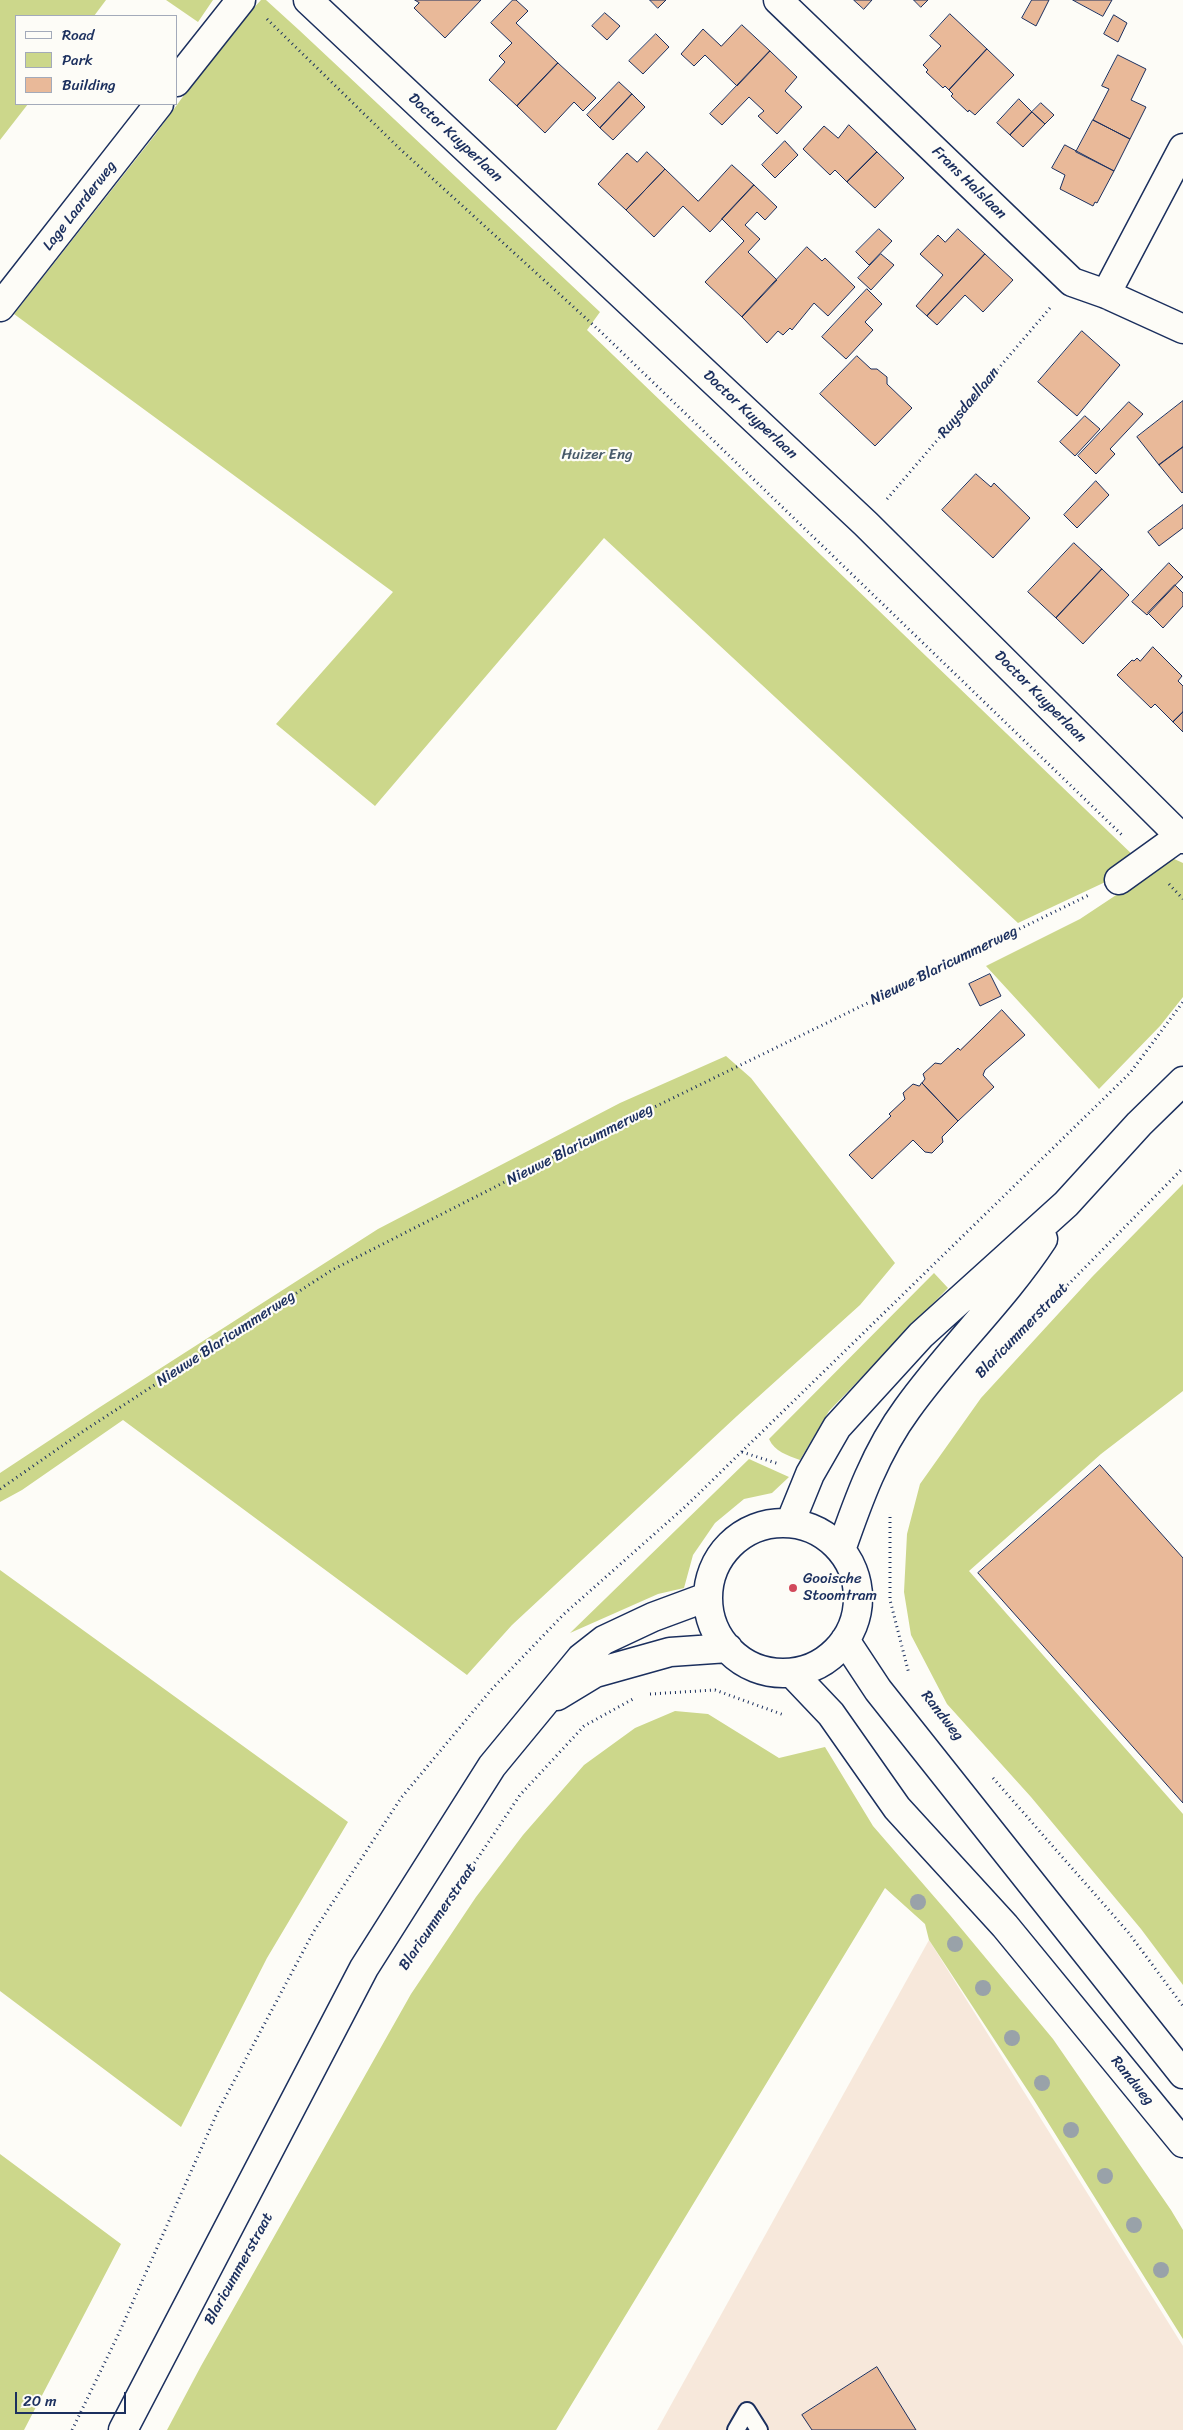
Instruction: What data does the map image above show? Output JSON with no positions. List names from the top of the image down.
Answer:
{
  "streets": {
    "main road": [
      "Doctor Kuyperlaan",
      "Frans Halslaan",
      "Lage Laarderweg",
      "Blaricummerstraat",
      "Randweg"
    ],
    "path": ["Ruysdaellaan", "Nieuwe Blaricummerweg"]
  },
  "crossings": [
    ["Doctor Kuyperlaan", "Ruysdaellaan"],
    ["Frans Halslaan", "Ruysdaellaan"],
    ["Blaricummerstraat", "Randweg"]
  ],
  "parks": ["Huizer Eng"],
  "places": ["Gooische Stoomtram"],
  "legend": ["Road", "Park", "Building"],
  "scale_bar": "20 m"
}
